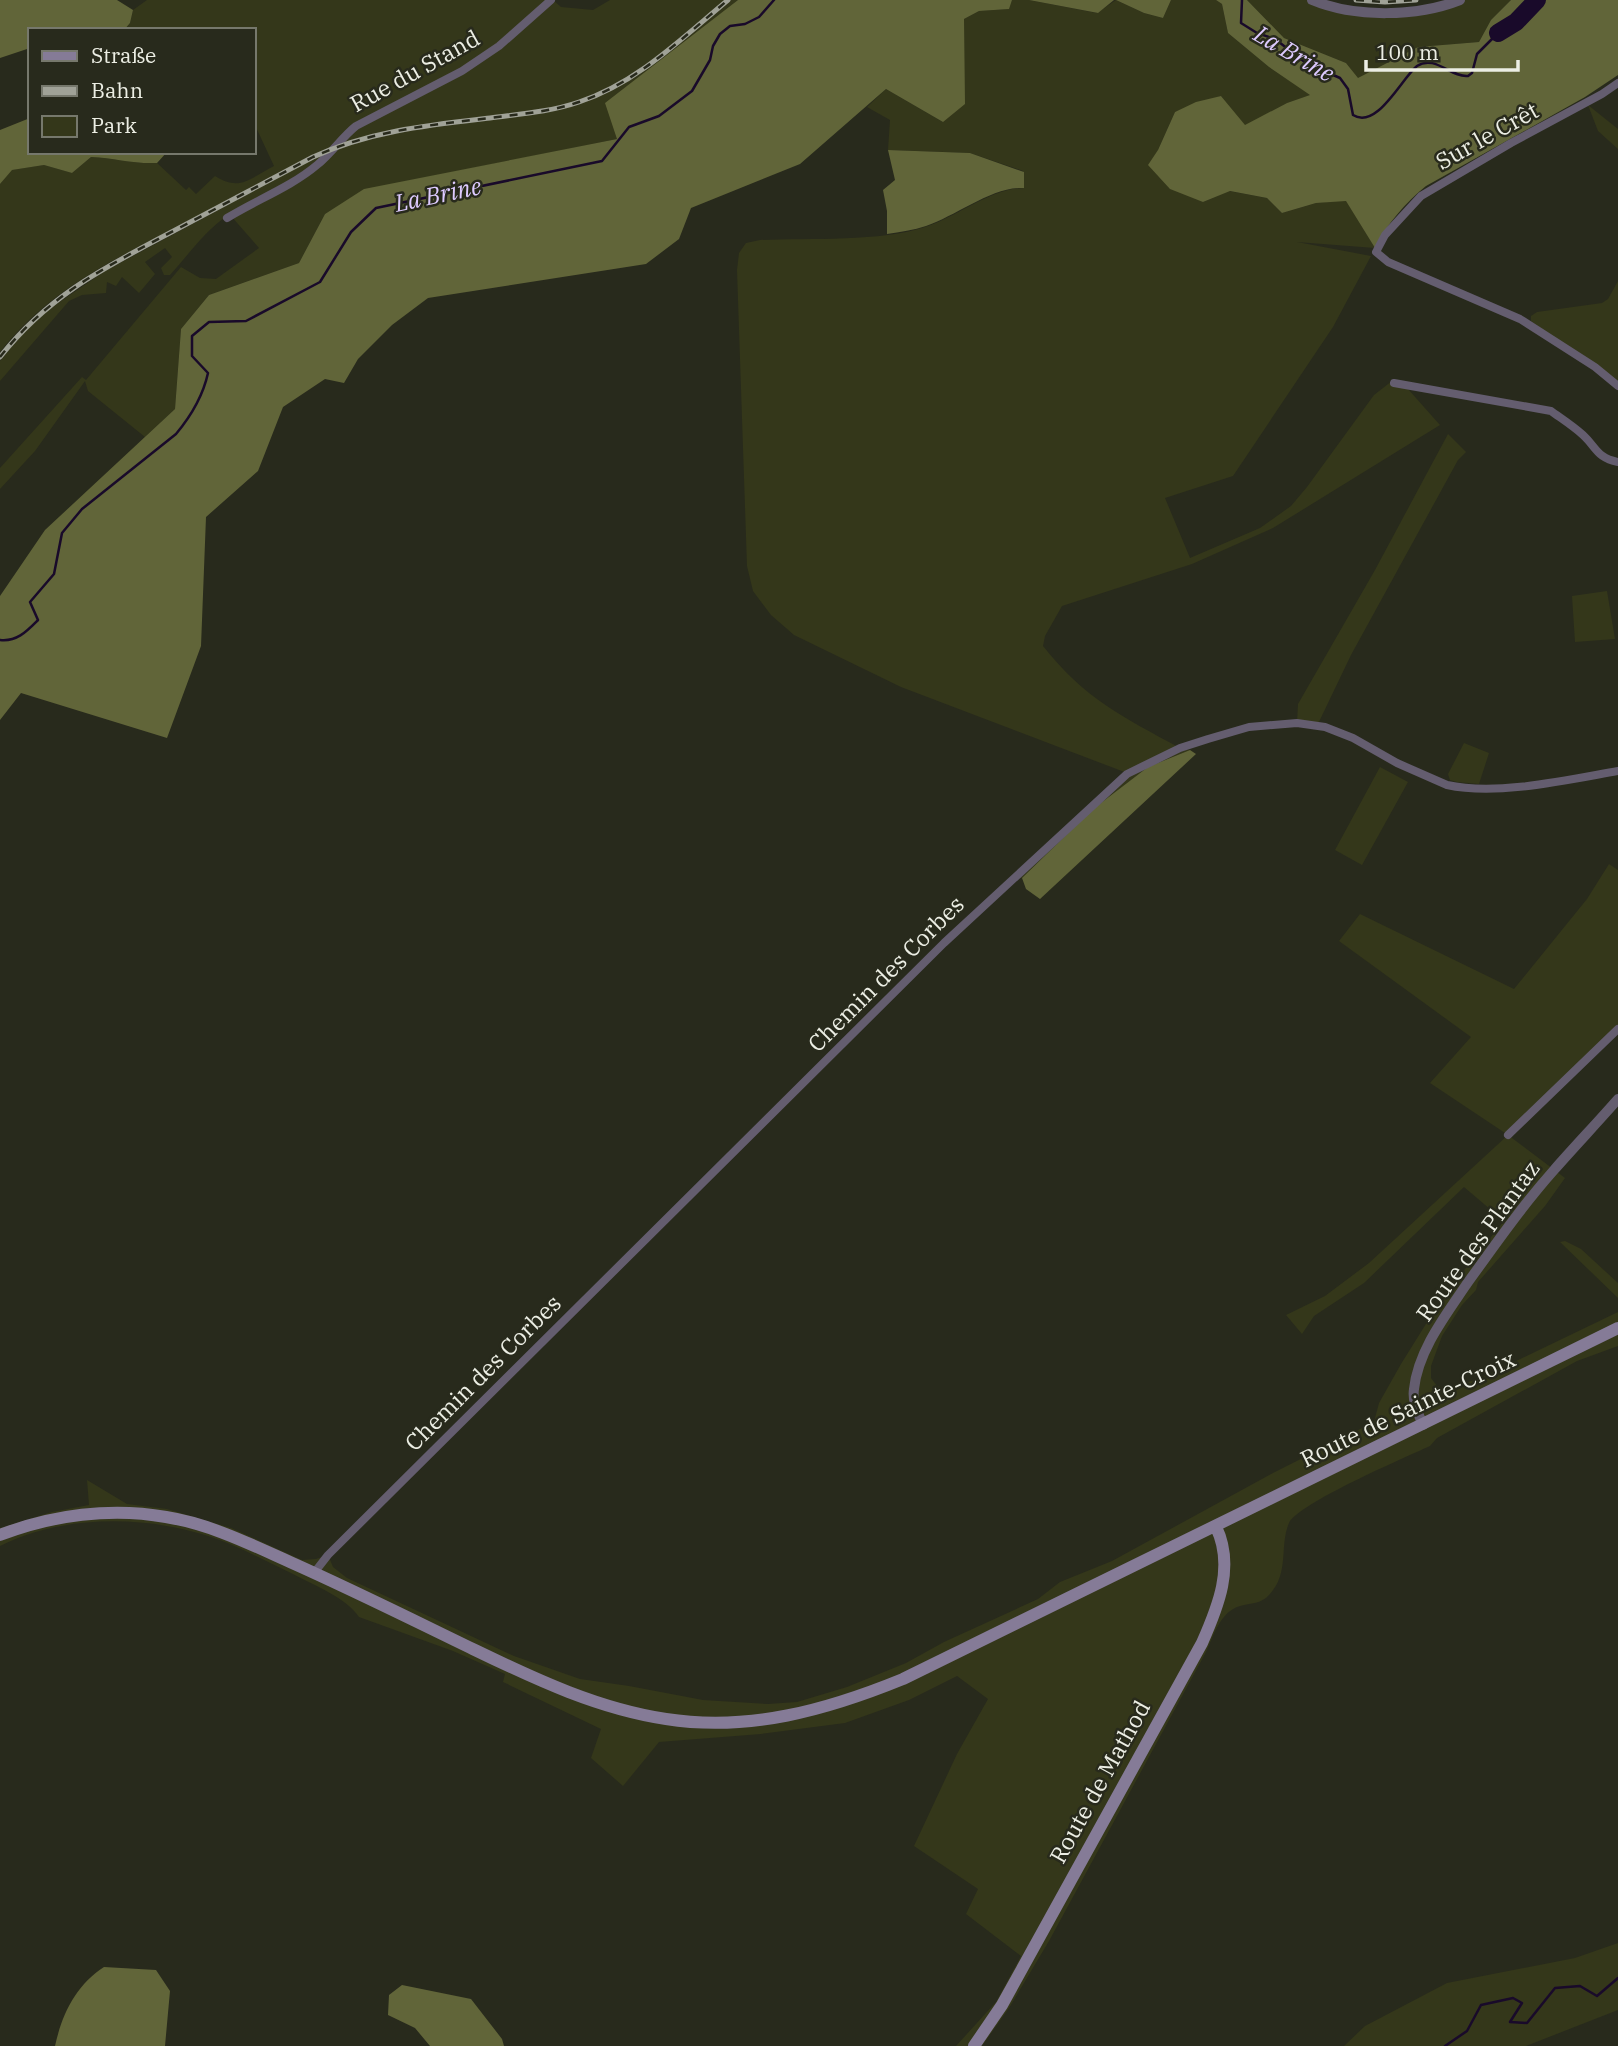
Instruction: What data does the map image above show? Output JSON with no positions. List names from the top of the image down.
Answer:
{
  "streets": {
    "main road": ["Route de Sainte-Croix", "Route de Mathod"],
    "street": [
      "Rue du Stand",
      "Sur le Crêt",
      "Chemin des Corbes",
      "Route des Plantaz"
    ]
  },
  "crossings": [
    ["Chemin des Corbes", "Route de Sainte-Croix"],
    ["Route des Plantaz", "Route de Sainte-Croix"],
    ["Route de Sainte-Croix", "Route de Mathod"]
  ],
  "water": ["La Brine"],
  "legend": ["Straße", "Bahn", "Park"],
  "scale_bar": "100 m"
}
